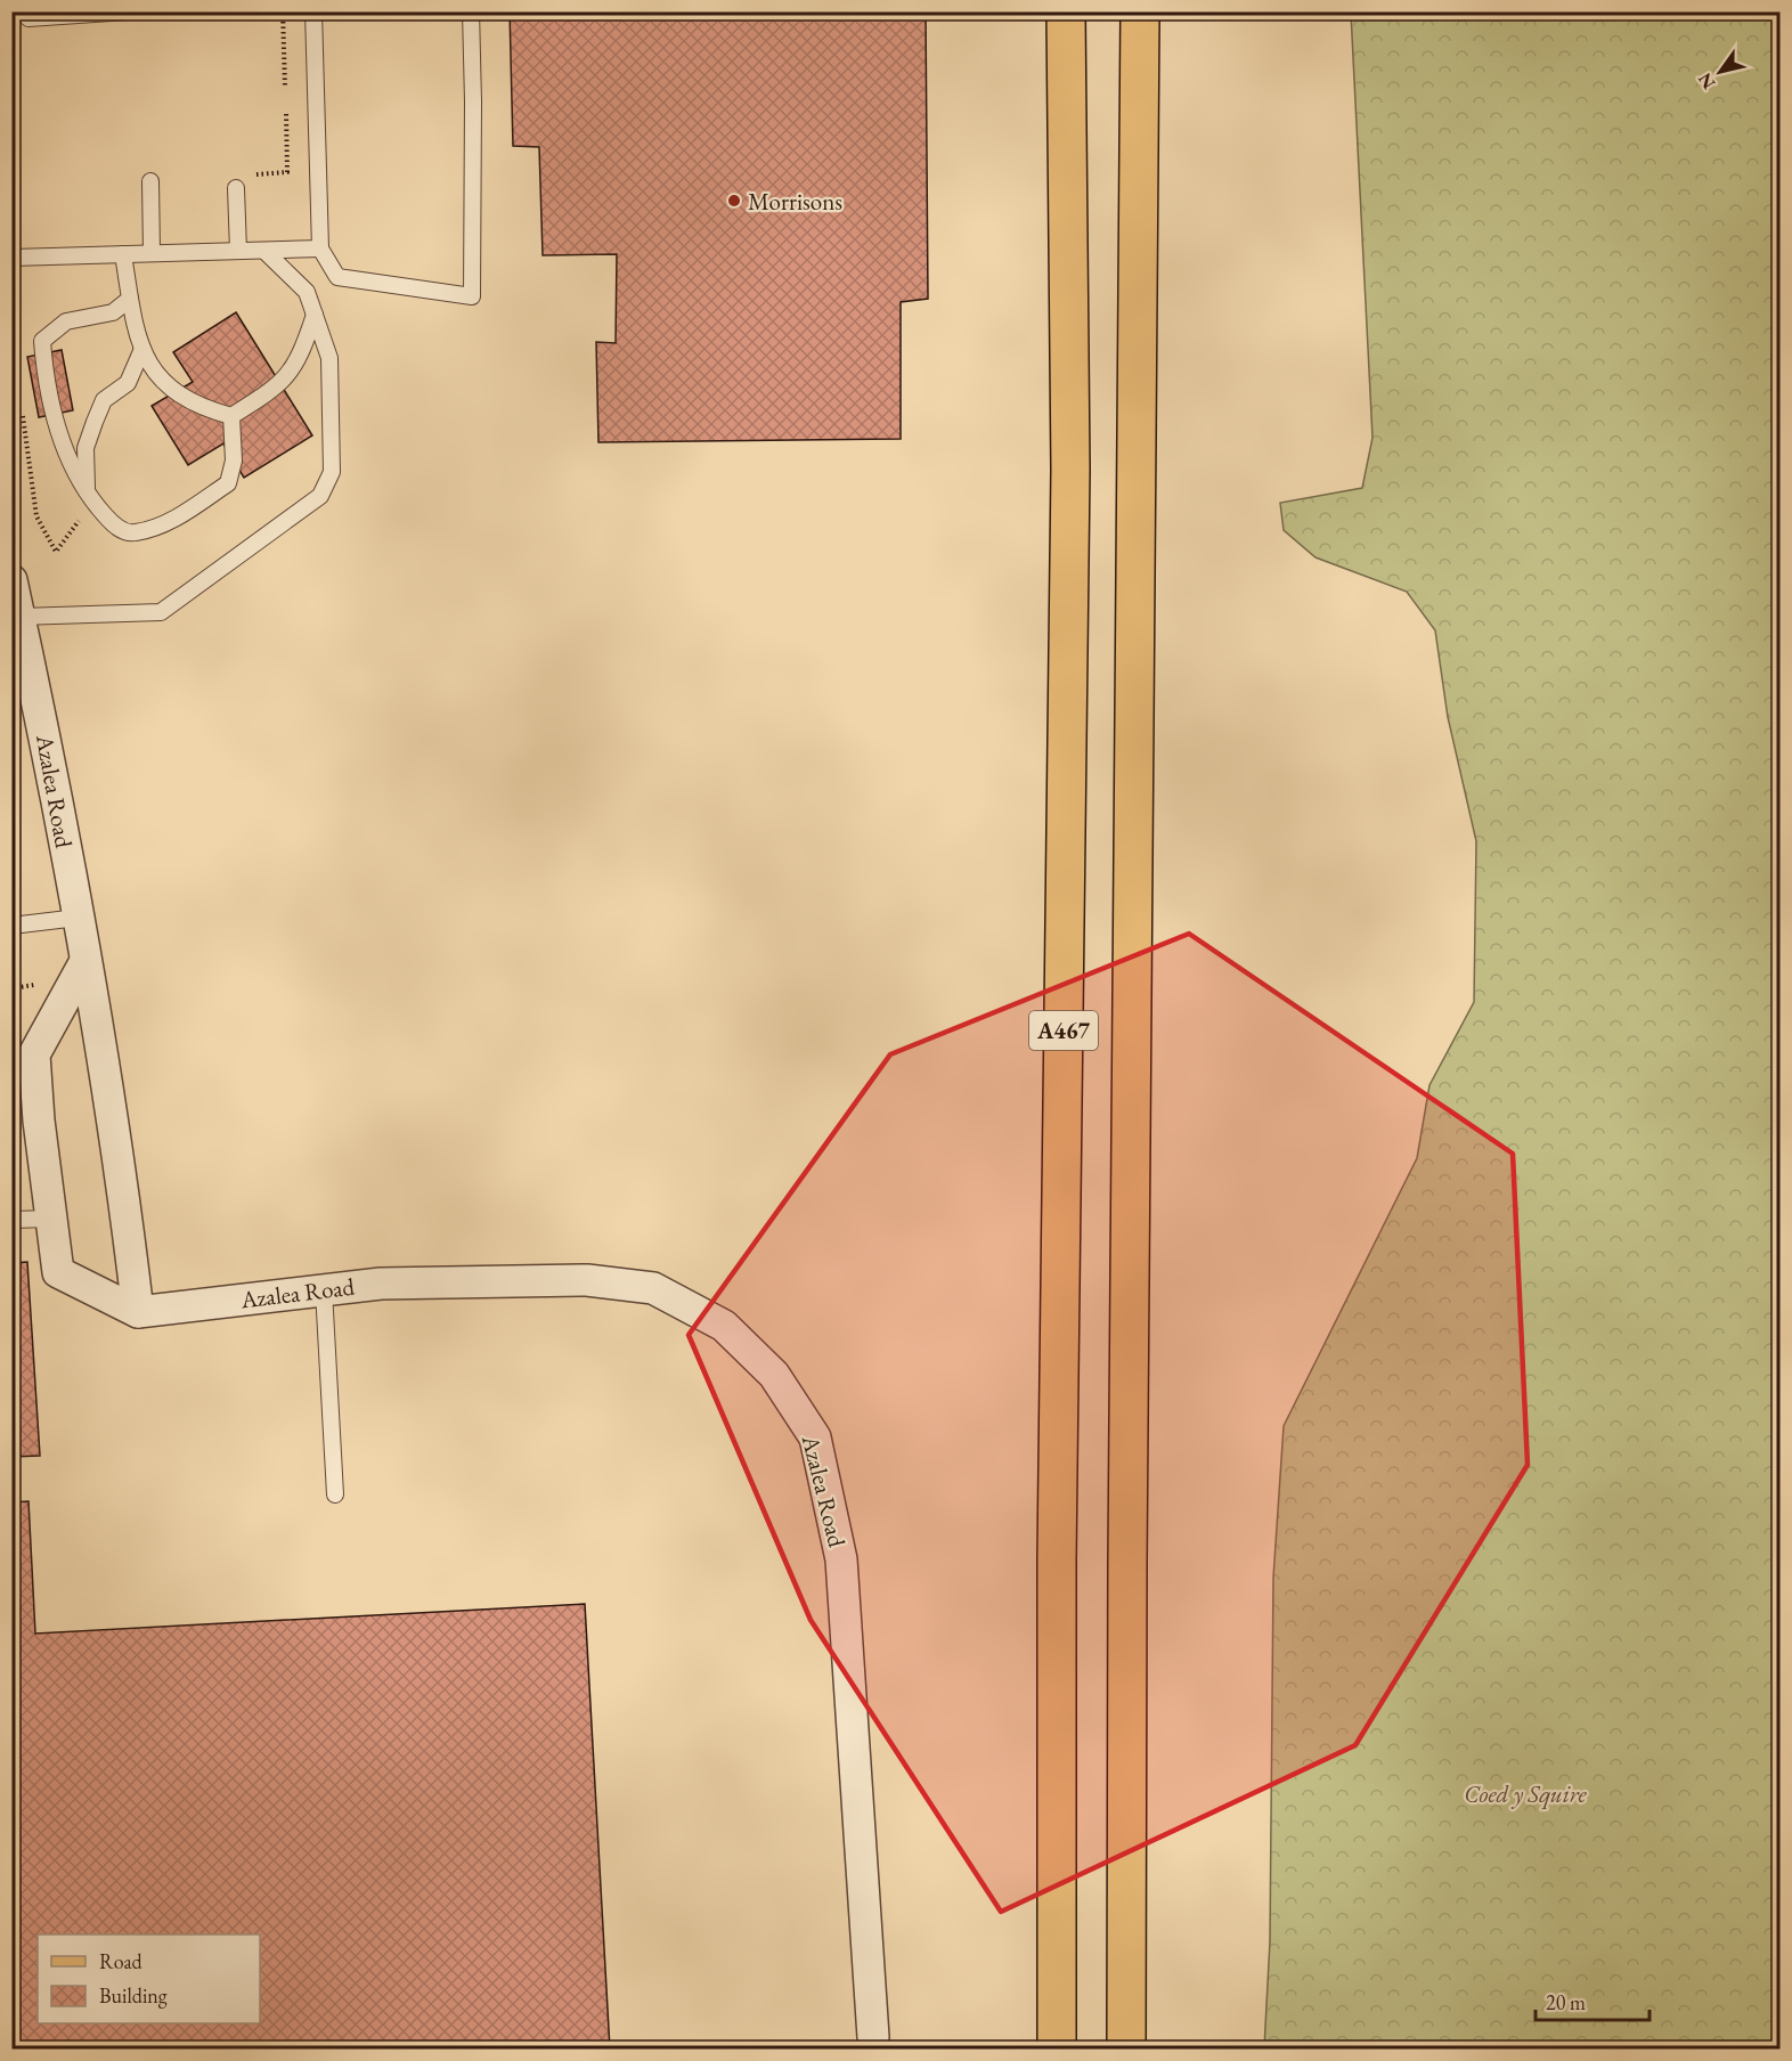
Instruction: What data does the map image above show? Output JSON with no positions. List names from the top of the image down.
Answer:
{
  "streets": {
    "main road": ["A467"],
    "street": ["Azalea Road"]
  },
  "parks": ["Coed y Squire"],
  "places": ["Morrisons"],
  "legend": ["Road", "Building"],
  "scale_bar": "20 m",
  "north": "bottom left"
}
